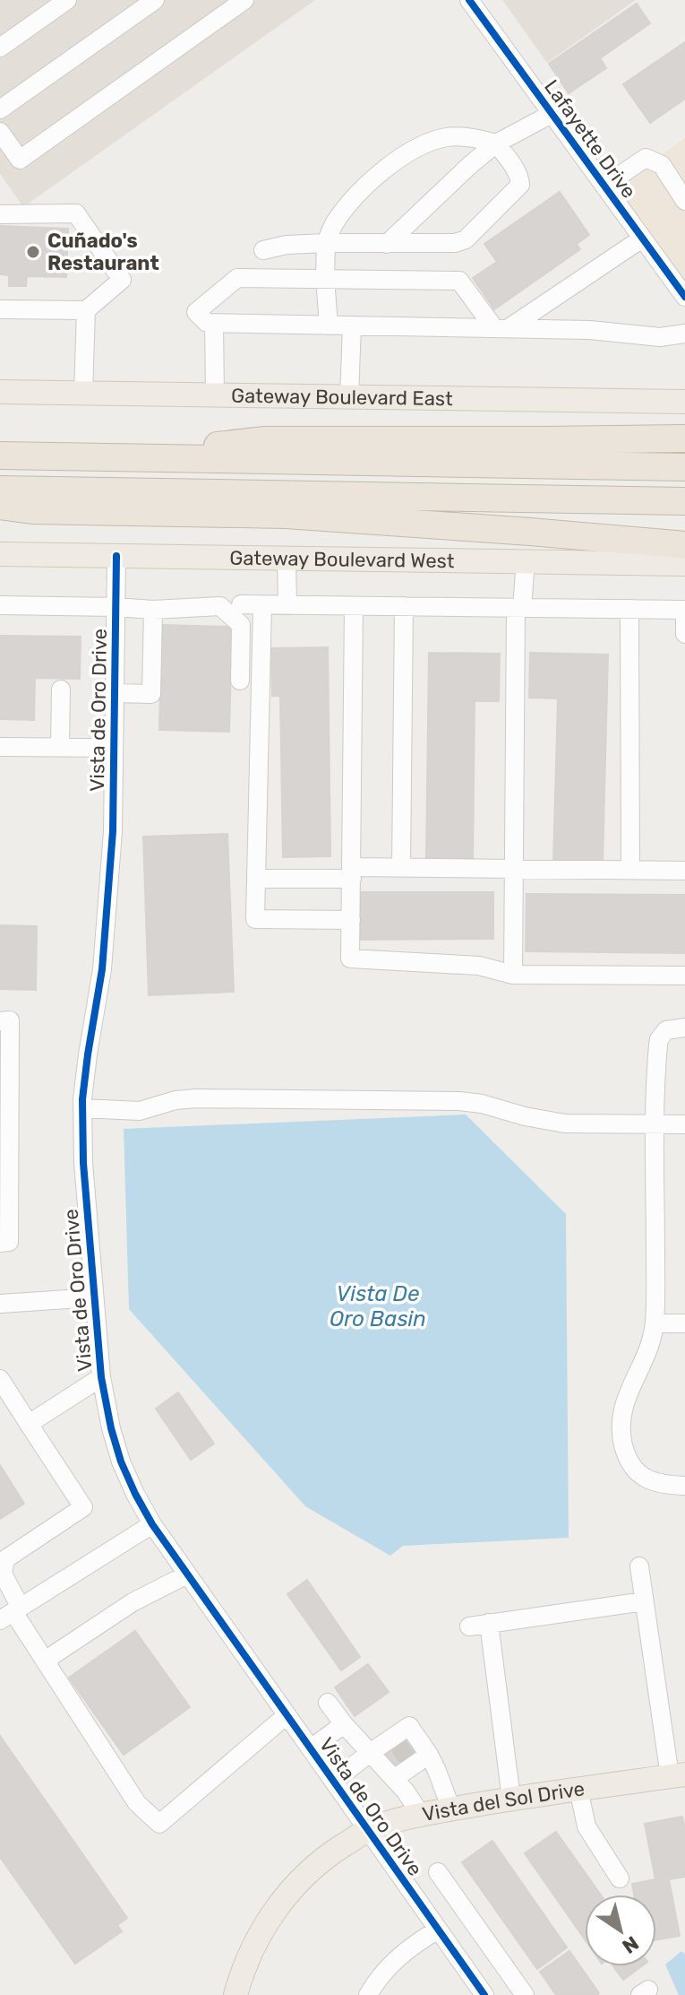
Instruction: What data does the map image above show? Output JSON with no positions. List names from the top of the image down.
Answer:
{
  "streets": {
    "main road": ["Gateway Boulevard East", "Gateway Boulevard West", "Vista del Sol Drive"],
    "street": ["Lafayette Drive", "Vista de Oro Drive"]
  },
  "crossings": [
    ["Gateway Boulevard West", "Vista de Oro Drive"],
    ["Vista de Oro Drive", "Vista del Sol Drive"]
  ],
  "water": ["Vista De Oro Basin"],
  "places": ["Cuñado's Restaurant"],
  "north": "bottom right"
}
